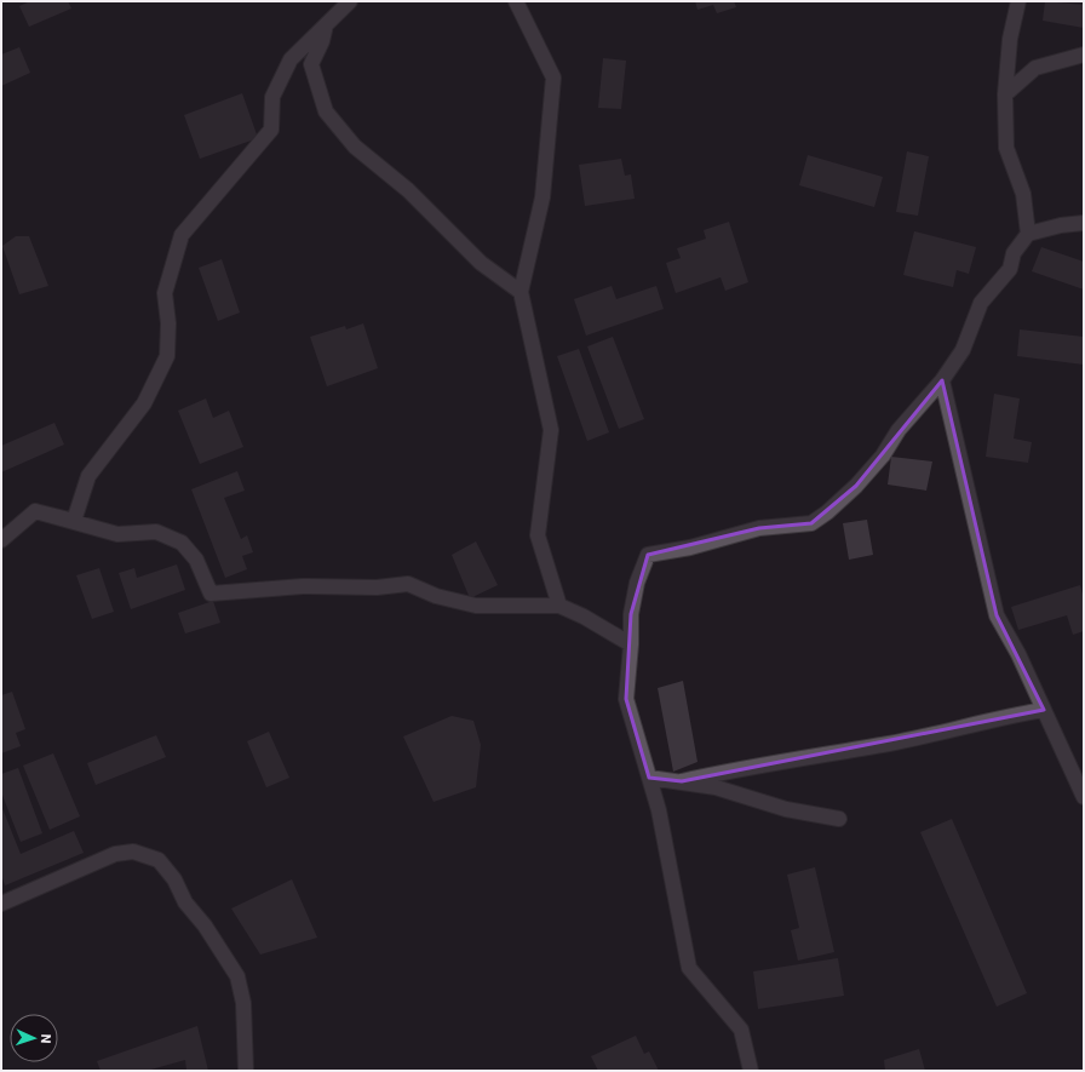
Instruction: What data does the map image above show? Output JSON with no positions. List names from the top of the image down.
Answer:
{
  "north": "right"
}
